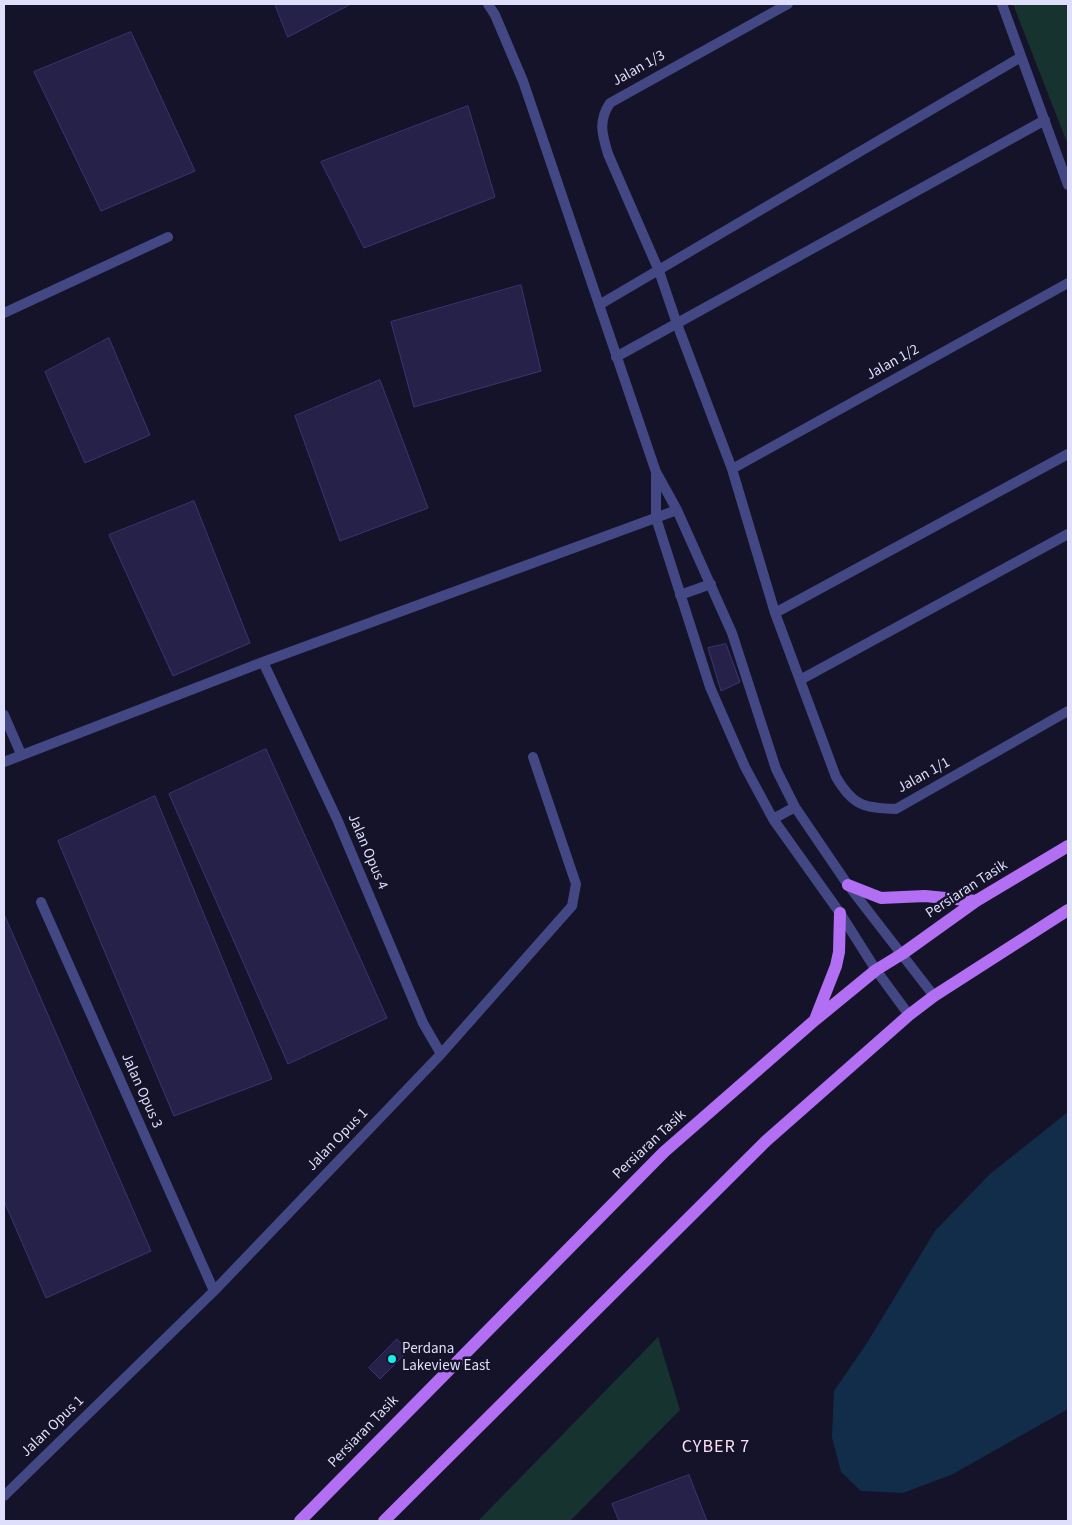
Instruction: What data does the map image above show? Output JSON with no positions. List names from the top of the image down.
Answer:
{
  "streets": {
    "main road": ["Persiaran Tasik"],
    "street": [
      "Jalan 1/3",
      "Jalan 1/2",
      "Jalan 1/1",
      "Jalan Opus 4",
      "Jalan Opus 3",
      "Jalan Opus 1"
    ]
  },
  "crossings": [
    ["Jalan 1/3", "Jalan 1/2"],
    ["Jalan 1/3", "Jalan 1/1"],
    ["Jalan 1/2", "Jalan 1/1"],
    ["Jalan Opus 4", "Jalan Opus 1"],
    ["Jalan Opus 3", "Jalan Opus 1"]
  ],
  "districts": ["CYBER 7"],
  "places": ["Perdana Lakeview East"]
}
